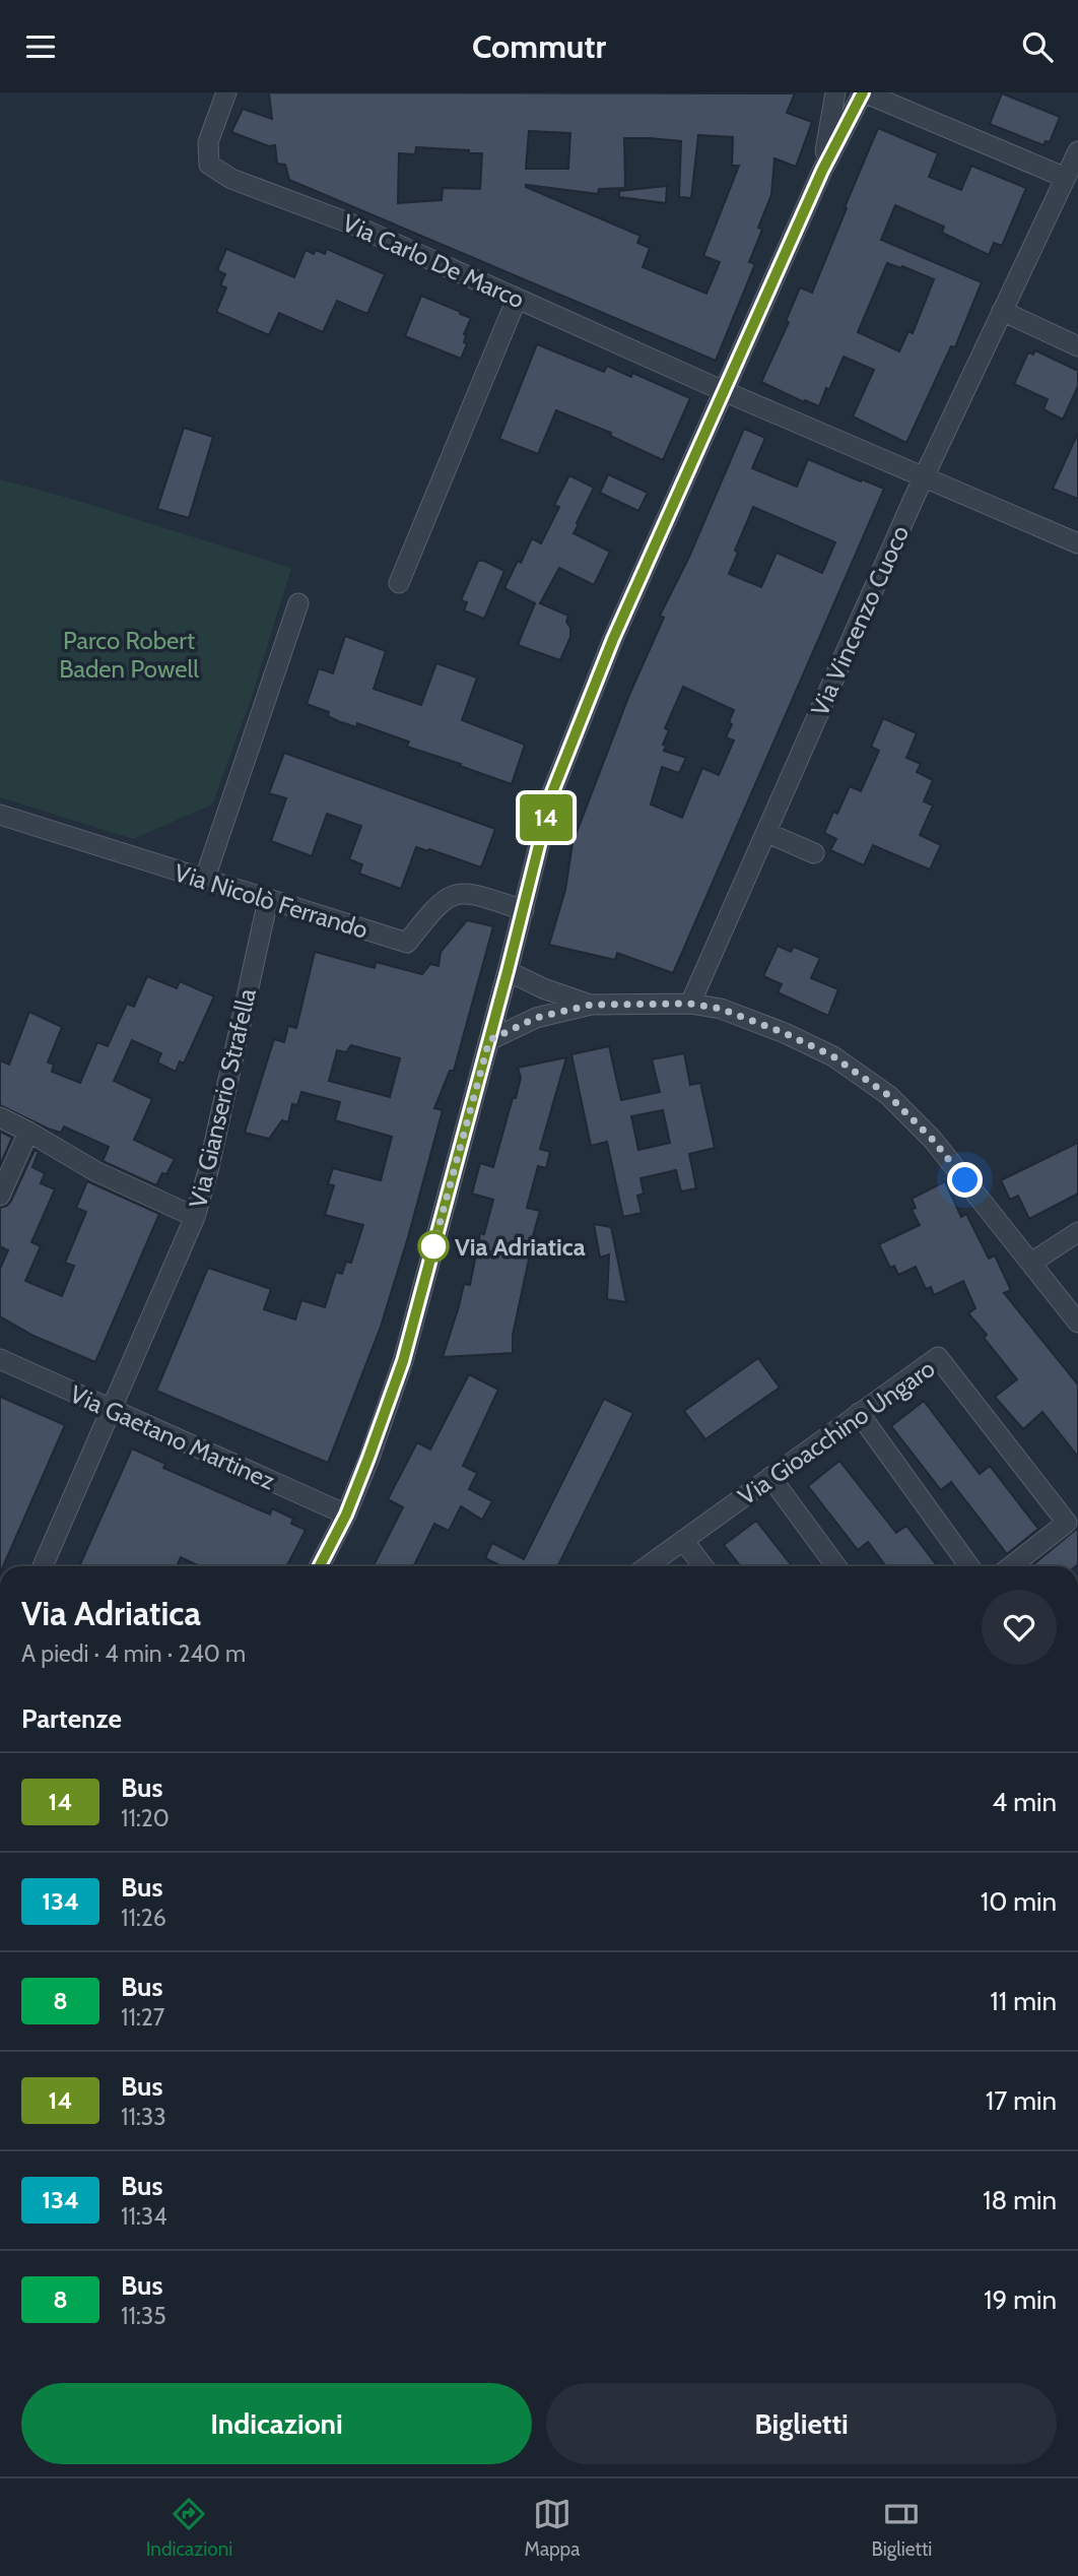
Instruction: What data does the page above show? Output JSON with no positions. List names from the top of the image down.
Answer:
{
  "streets": {
    "street": [
      "Via Carlo De Marco",
      "Via Vincenzo Cuoco",
      "Via Nicolò Ferrando",
      "Via Gianserio Strafella",
      "Via Gioacchino Ungaro",
      "Via Gaetano Martinez"
    ]
  },
  "crossings": [
    ["Via Carlo De Marco", "Via Vincenzo Cuoco"],
    ["Via Nicolò Ferrando", "Via Gianserio Strafella"],
    ["Via Gianserio Strafella", "Via Gaetano Martinez"]
  ],
  "parks": ["Parco Robert Baden Powell"],
  "places": ["Via Adriatica"],
  "lines": ["bus line 14"],
  "page": {
    "header": "Commutr",
    "on_map": "14",
    "heading": [
      ["Via Adriatica", "A piedi · 4 min · 240 m"],
      "Partenze"
    ],
    "list": [
      {
        "mark": "14",
        "name": "Bus",
        "note": "11:20",
        "value": "4 min"
      },
      {
        "mark": "134",
        "name": "Bus",
        "note": "11:26",
        "value": "10 min"
      },
      {
        "mark": "8",
        "name": "Bus",
        "note": "11:27",
        "value": "11 min"
      },
      {
        "mark": "14",
        "name": "Bus",
        "note": "11:33",
        "value": "17 min"
      },
      {
        "mark": "134",
        "name": "Bus",
        "note": "11:34",
        "value": "18 min"
      },
      {
        "mark": "8",
        "name": "Bus",
        "note": "11:35",
        "value": "19 min"
      }
    ],
    "buttons": ["Indicazioni", "Biglietti"],
    "tabs": ["Indicazioni", "Mappa", "Biglietti"]
  }
}
